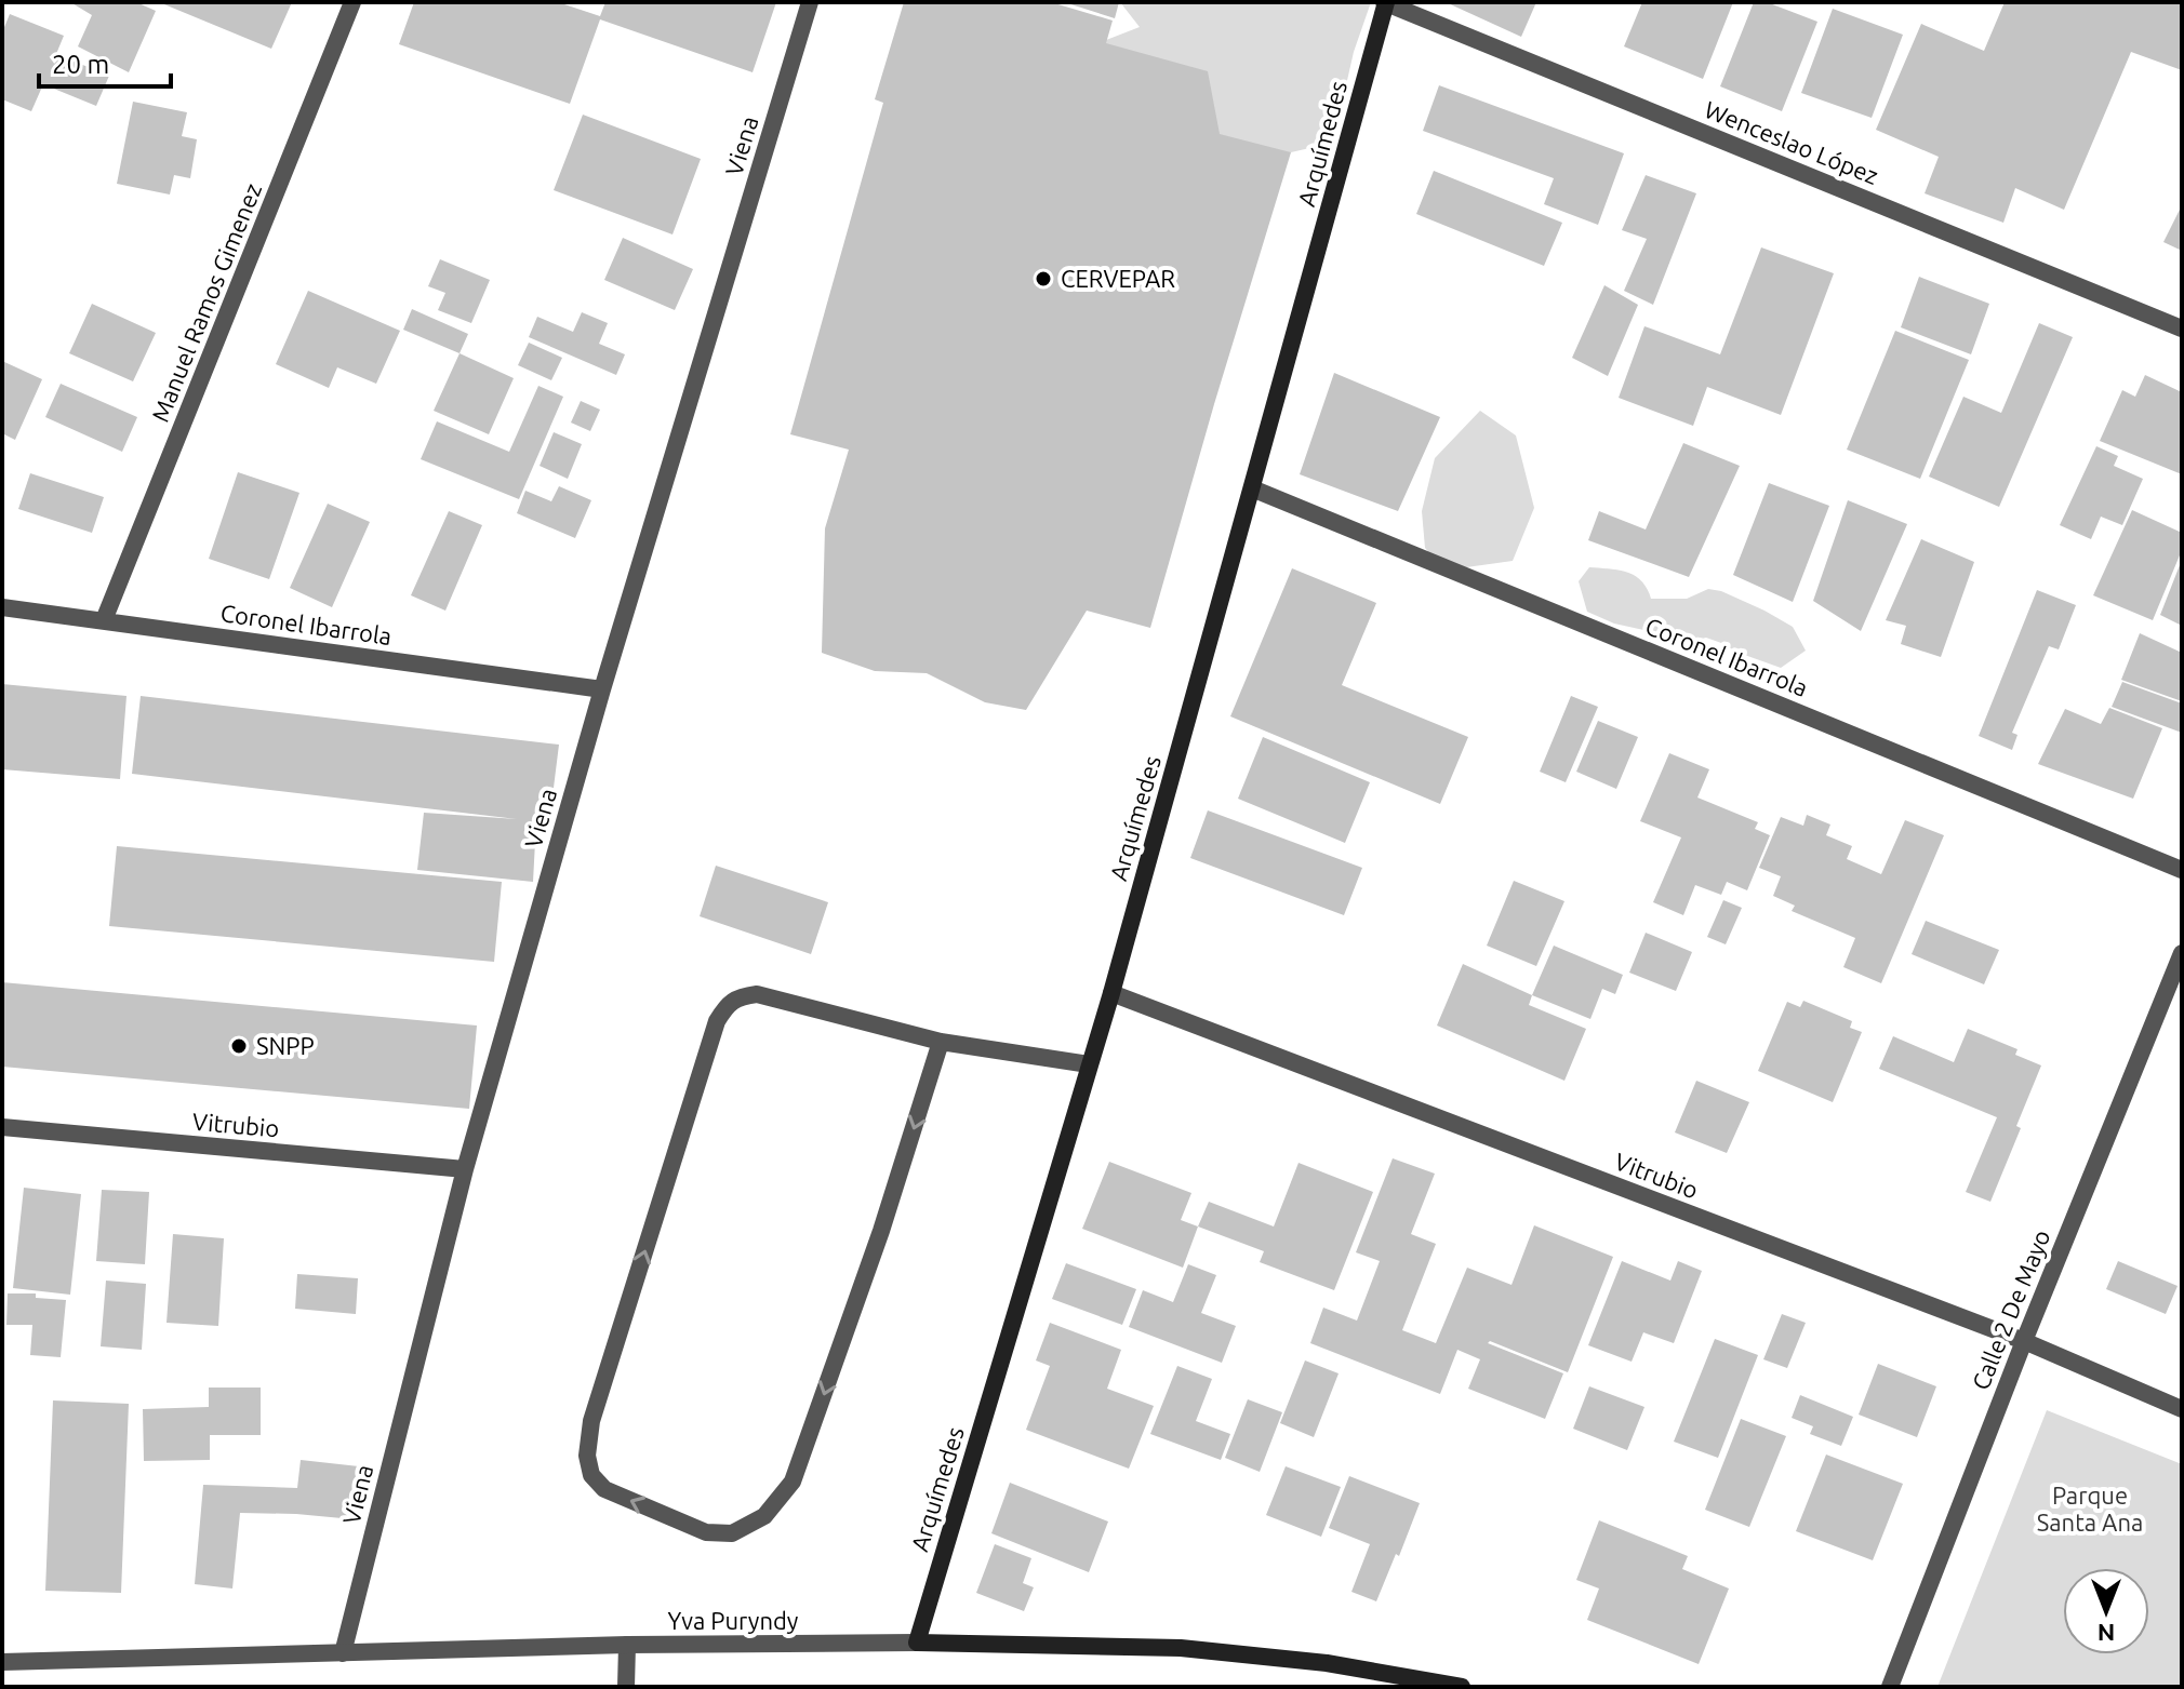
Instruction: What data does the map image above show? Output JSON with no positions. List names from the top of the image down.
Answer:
{
  "streets": {
    "main road": ["Arquímedes", "Yva Puryndy"],
    "street": [
      "Wenceslao López",
      "Viena",
      "Manuel Ramos Gimenez",
      "Coronel Ibarrola",
      "Vitrubio",
      "Calle 2 De Mayo"
    ]
  },
  "crossings": [
    ["Wenceslao López", "Arquímedes"],
    ["Arquímedes", "Coronel Ibarrola"],
    ["Arquímedes", "Vitrubio"],
    ["Arquímedes", "Yva Puryndy"],
    ["Viena", "Coronel Ibarrola"],
    ["Viena", "Vitrubio"],
    ["Viena", "Yva Puryndy"],
    ["Manuel Ramos Gimenez", "Coronel Ibarrola"],
    ["Vitrubio", "Calle 2 De Mayo"]
  ],
  "parks": ["Parque Santa Ana"],
  "places": ["CERVEPAR", "SNPP"],
  "scale_bar": "20 m",
  "north": "bottom"
}
